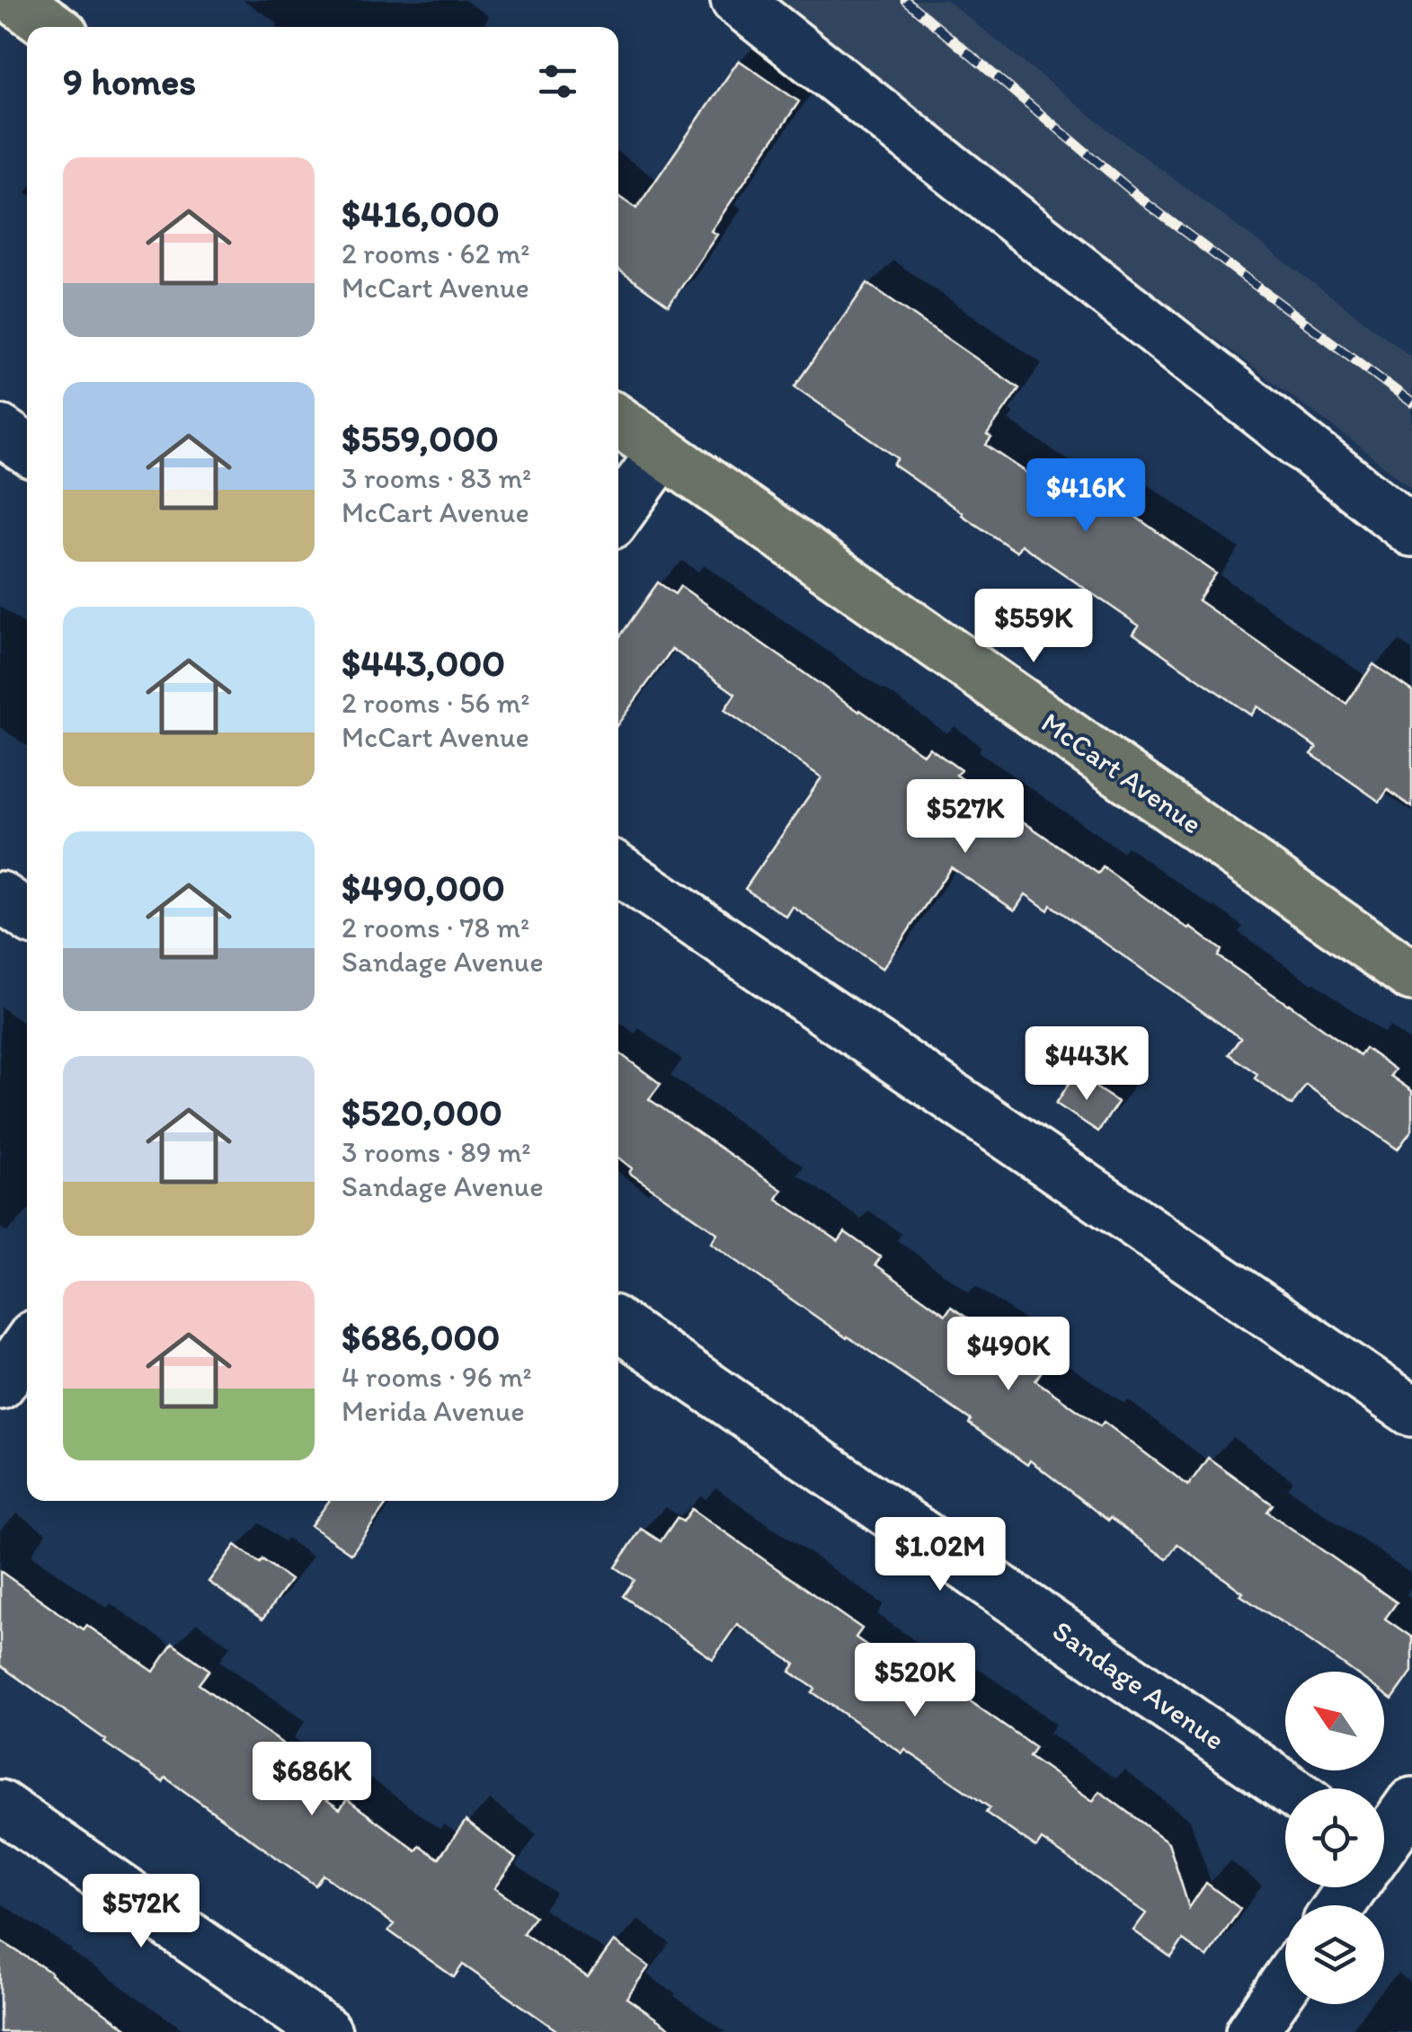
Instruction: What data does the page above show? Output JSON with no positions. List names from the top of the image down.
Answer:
{
  "streets": {
    "main road": ["McCart Avenue"],
    "street": ["Sandage Avenue"]
  },
  "north": "top left",
  "page": {
    "heading": "9 homes",
    "list": [
      {
        "name": "$416,000",
        "note": "2 rooms · 62 m² · McCart Avenue"
      },
      {
        "name": "$559,000",
        "note": "3 rooms · 83 m² · McCart Avenue"
      },
      {
        "name": "$443,000",
        "note": "2 rooms · 56 m² · McCart Avenue"
      },
      {
        "name": "$490,000",
        "note": "2 rooms · 78 m² · Sandage Avenue"
      },
      {
        "name": "$520,000",
        "note": "3 rooms · 89 m² · Sandage Avenue"
      },
      {
        "name": "$686,000",
        "note": "4 rooms · 96 m² · Merida Avenue"
      }
    ],
    "price": [
      "$416K",
      "$559K",
      "$527K",
      "$443K",
      "$490K",
      "$1.02M",
      "$520K",
      "$686K",
      "$572K"
    ]
  }
}
